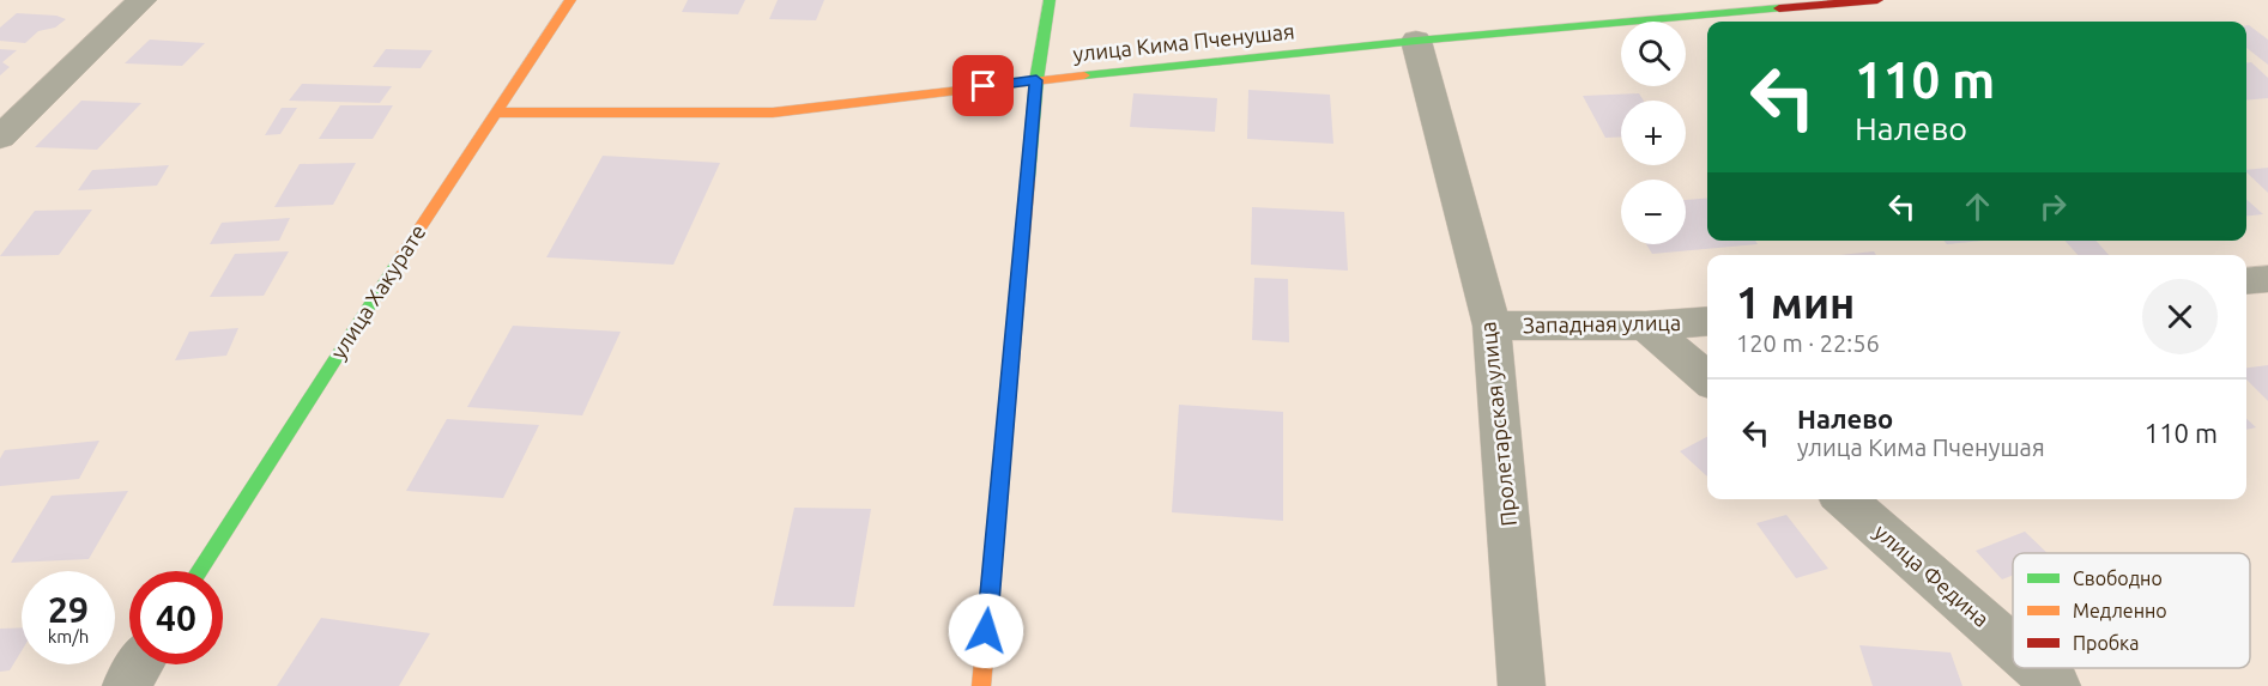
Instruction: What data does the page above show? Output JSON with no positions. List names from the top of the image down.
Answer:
{
  "streets": {
    "street": [
      "улица Кима Пченушая",
      "улица Хакурате",
      "Западная улица",
      "Пролетарская улица",
      "улица Федина"
    ]
  },
  "crossings": [
    ["улица Кима Пченушая", "улица Хакурате"],
    ["улица Кима Пченушая", "Пролетарская улица"],
    ["Западная улица", "Пролетарская улица"]
  ],
  "legend": ["Свободно", "Медленно", "Пробка"],
  "page": {
    "map_buttons": ["+", "−"],
    "turn": ["110 m", "Налево"],
    "heading": ["1 мин", "120 m · 22:56"],
    "list": [
      {
        "name": "Налево",
        "note": "улица Кима Пченушая",
        "value": "110 m"
      }
    ],
    "speed": "29 km/h",
    "limit": "40"
  }
}
